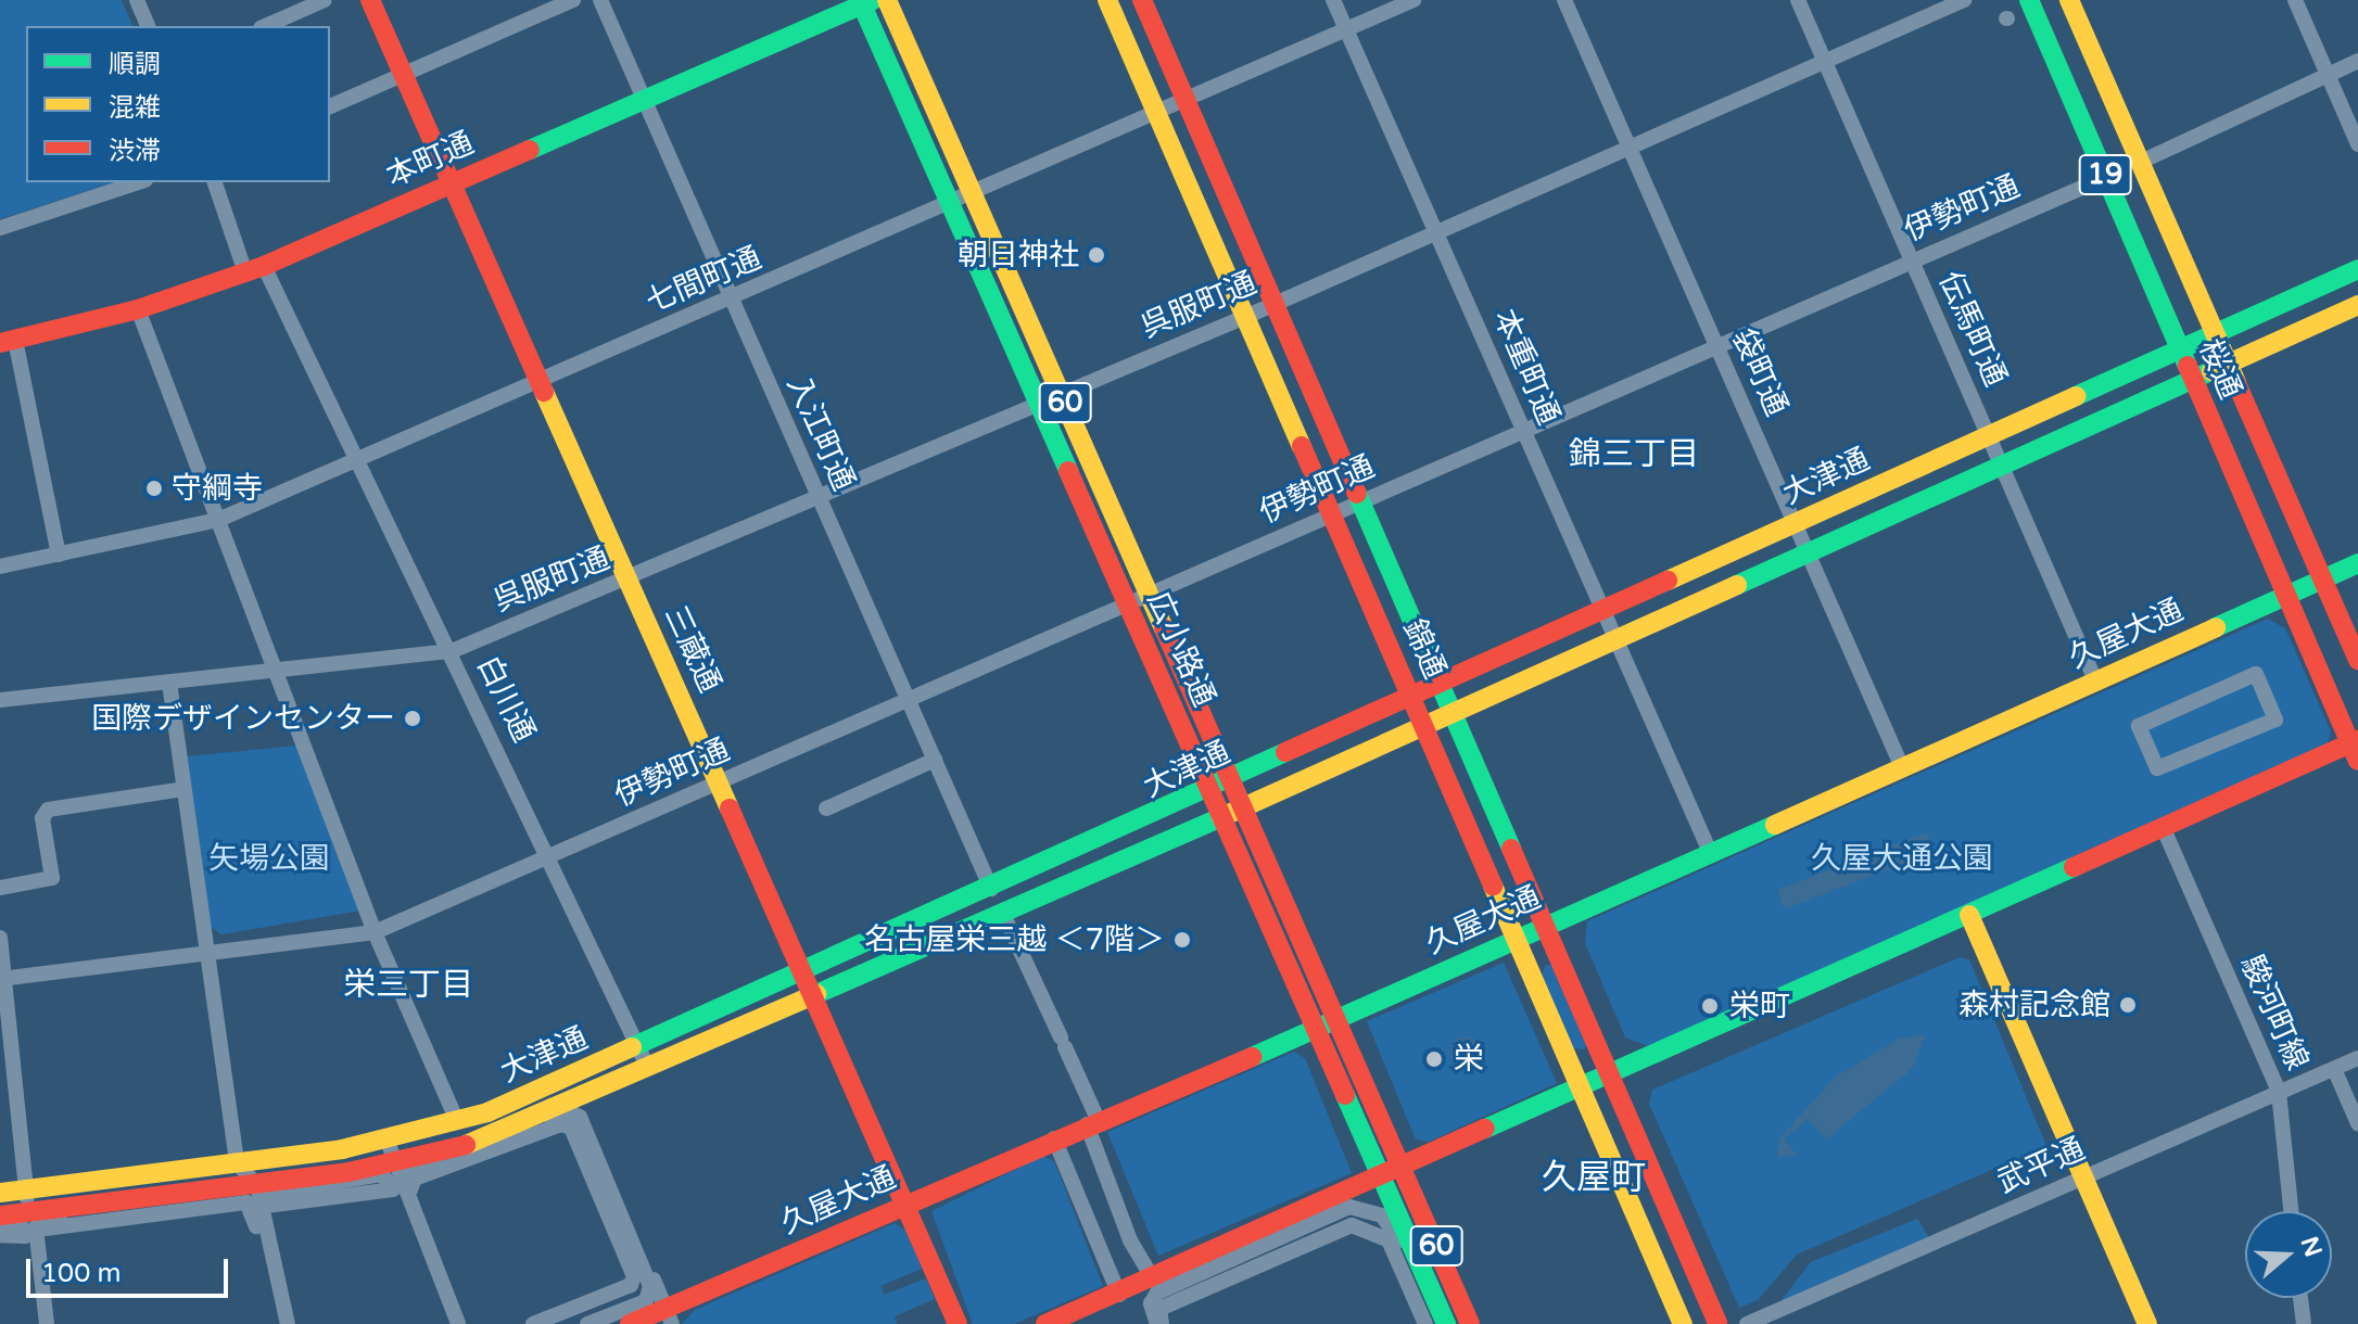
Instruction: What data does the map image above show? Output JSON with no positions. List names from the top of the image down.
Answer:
{
  "streets": {
    "main road": [
      "本町通",
      "19",
      "桜通",
      "60",
      "大津通",
      "久屋大通",
      "三蔵通",
      "広小路通",
      "錦通"
    ],
    "street": [
      "伊勢町通",
      "七間町通",
      "呉服町通",
      "伝馬町通",
      "本重町通",
      "袋町通",
      "入江町通",
      "白川通",
      "駿河町線",
      "武平通"
    ]
  },
  "crossings": [
    ["本町通", "入江町通"],
    ["本町通", "三蔵通"],
    ["本町通", "広小路通"],
    ["本町通", "白川通"],
    ["伊勢町通", "伝馬町通"],
    ["伊勢町通", "本重町通"],
    ["伊勢町通", "桜通"],
    ["伊勢町通", "袋町通"],
    ["伊勢町通", "入江町通"],
    ["伊勢町通", "三蔵通"],
    ["伊勢町通", "広小路通"],
    ["伊勢町通", "錦通"],
    ["伊勢町通", "白川通"],
    ["七間町通", "本重町通"],
    ["七間町通", "入江町通"],
    ["七間町通", "三蔵通"],
    ["七間町通", "広小路通"],
    ["七間町通", "錦通"],
    ["七間町通", "白川通"],
    ["呉服町通", "伝馬町通"],
    ["呉服町通", "本重町通"],
    ["呉服町通", "袋町通"],
    ["呉服町通", "入江町通"],
    ["呉服町通", "三蔵通"],
    ["呉服町通", "広小路通"],
    ["呉服町通", "錦通"],
    ["呉服町通", "白川通"],
    ["伝馬町通", "大津通"],
    ["伝馬町通", "久屋大通"],
    ["本重町通", "大津通"],
    ["本重町通", "久屋大通"],
    ["桜通", "大津通"],
    ["桜通", "久屋大通"],
    ["袋町通", "大津通"],
    ["袋町通", "久屋大通"],
    ["入江町通", "大津通"],
    ["大津通", "三蔵通"],
    ["大津通", "広小路通"],
    ["大津通", "錦通"],
    ["大津通", "白川通"],
    ["久屋大通", "三蔵通"],
    ["久屋大通", "広小路通"],
    ["久屋大通", "錦通"],
    ["駿河町線", "武平通"]
  ],
  "districts": ["錦三丁目", "栄三丁目", "久屋町"],
  "parks": ["矢場公園", "久屋大通公園"],
  "places": [
    "朝日神社",
    "守綱寺",
    "国際デザインセンター",
    "名古屋栄三越 ＜7階＞",
    "森村記念館",
    "栄町",
    "栄"
  ],
  "legend": ["順調", "混雑", "渋滞"],
  "scale_bar": "100 m",
  "north": "right"
}
